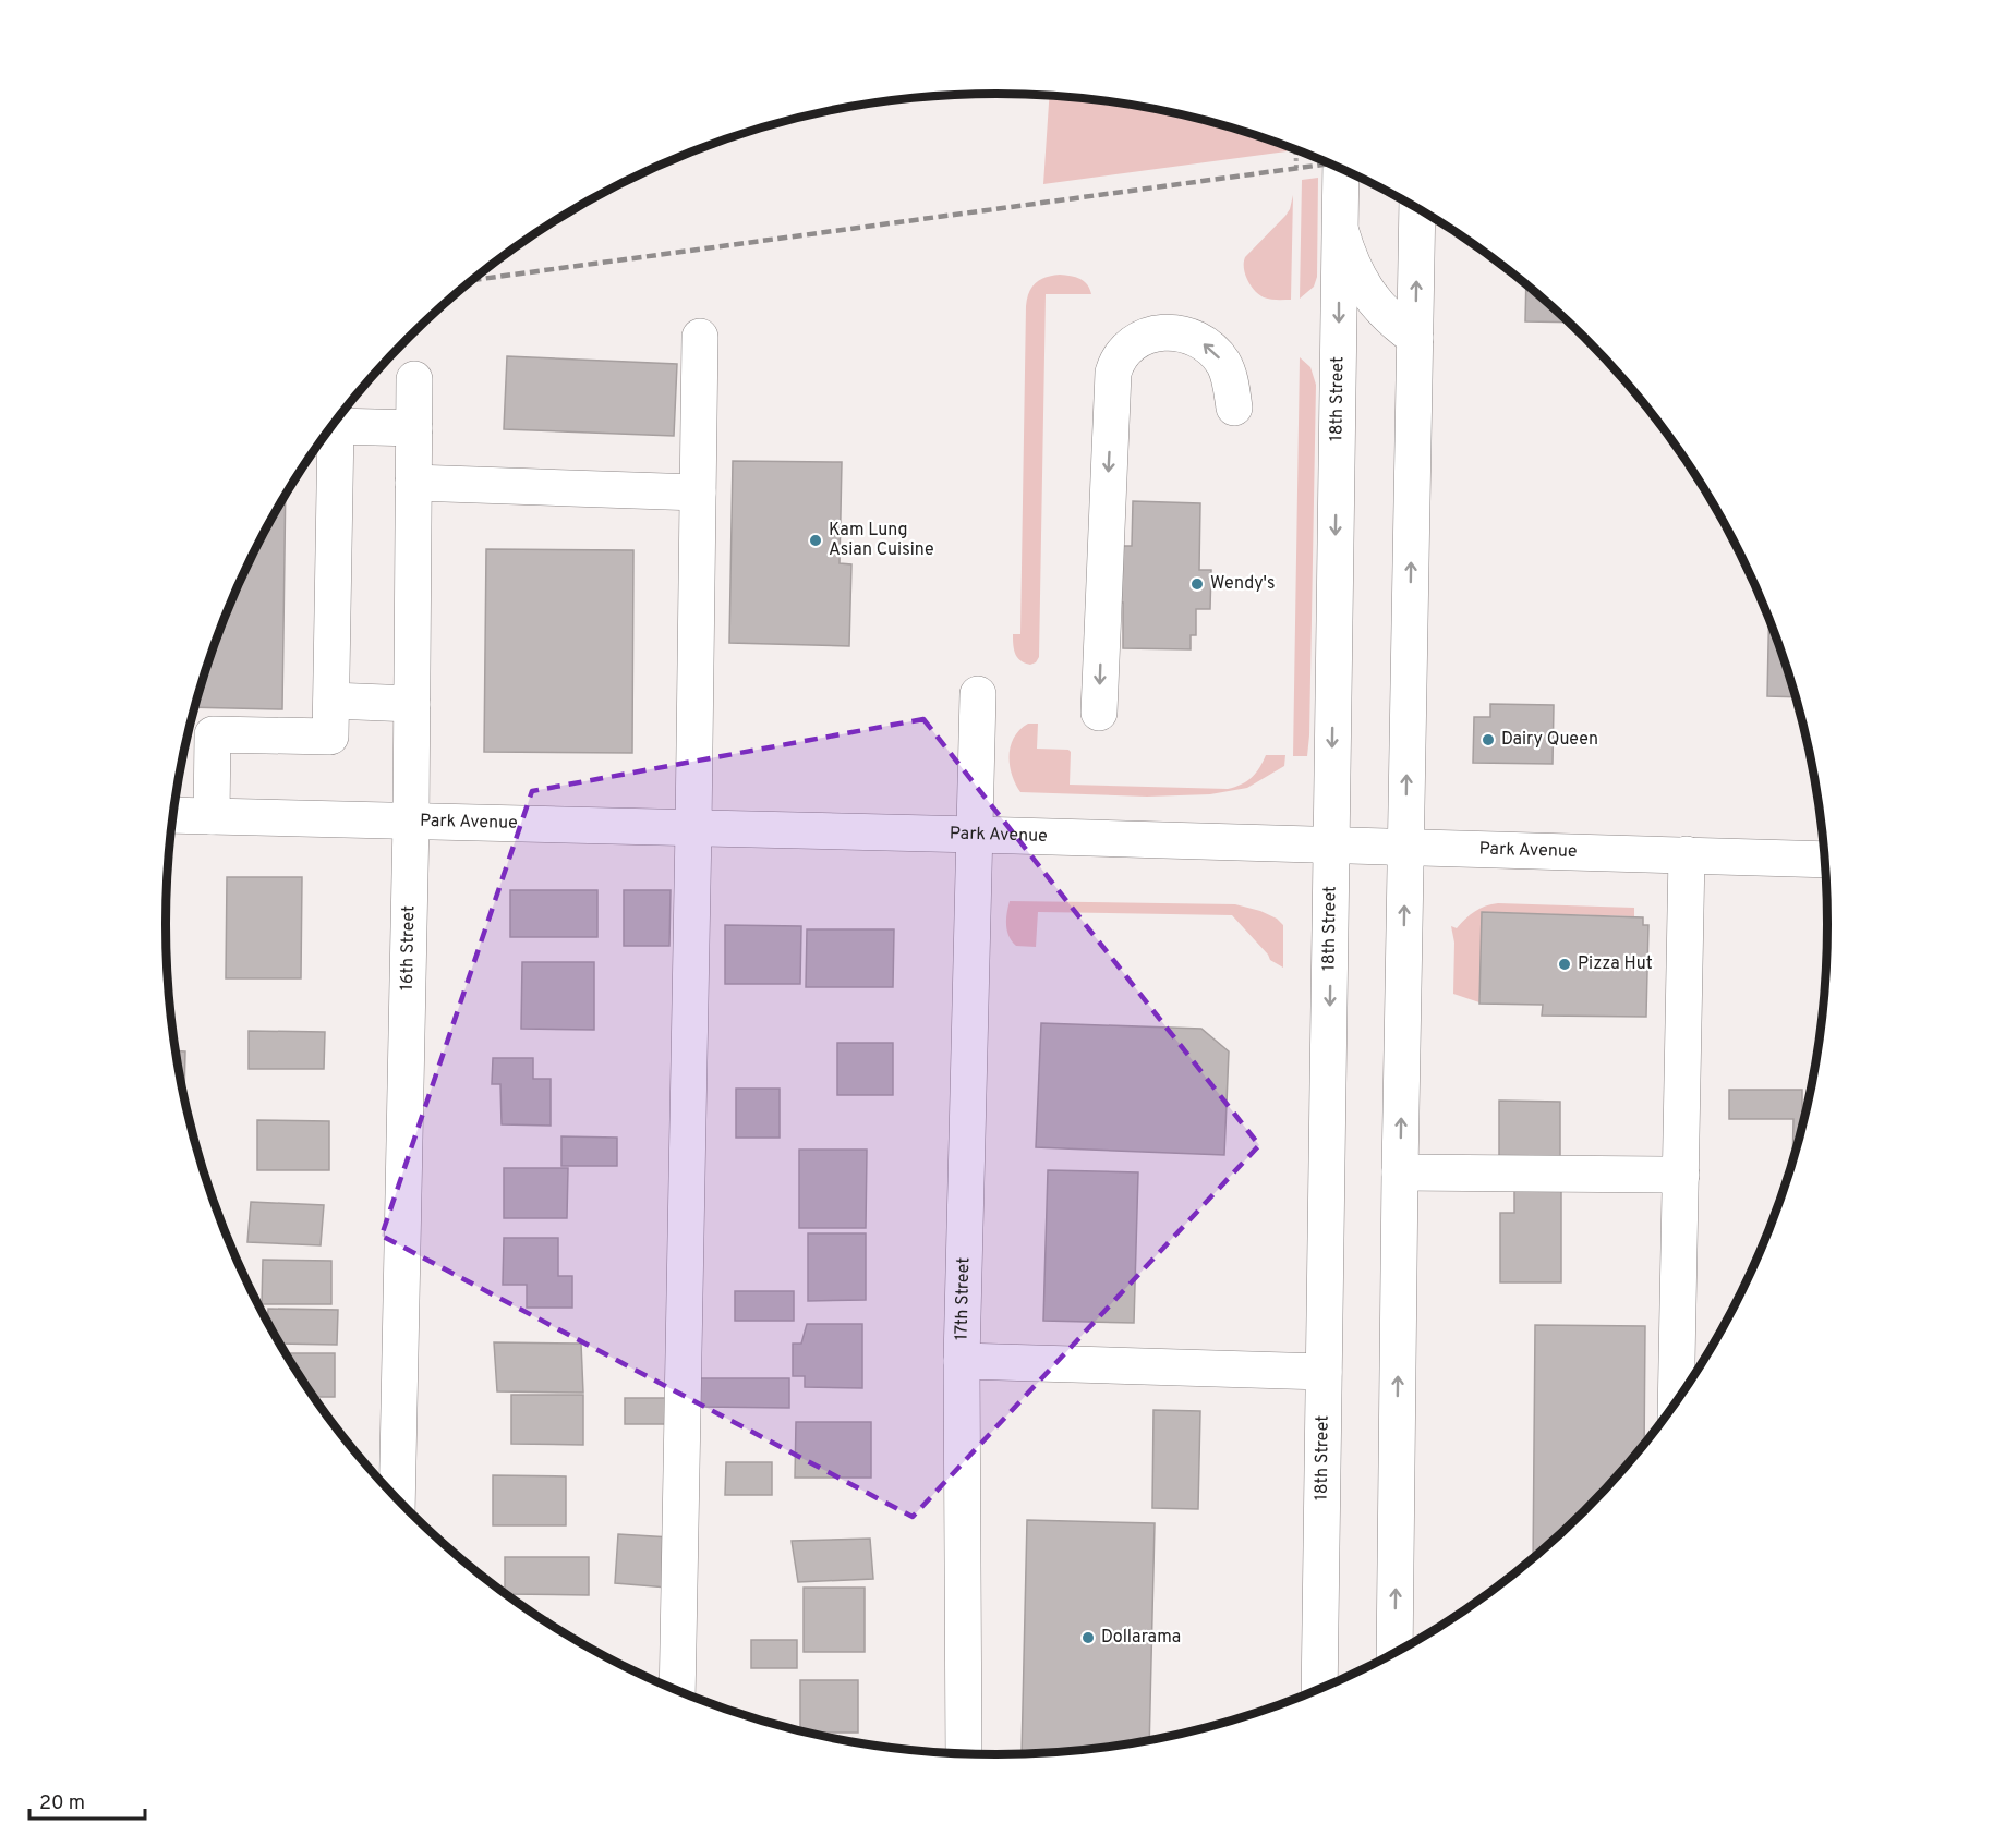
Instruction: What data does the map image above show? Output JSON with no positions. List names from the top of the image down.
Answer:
{
  "streets": {
    "street": [
      "18th Street",
      "Park Avenue",
      "16th Street",
      "17th Street"
    ]
  },
  "crossings": [
    ["18th Street", "Park Avenue"],
    ["Park Avenue", "16th Street"],
    ["Park Avenue", "17th Street"]
  ],
  "places": [
    "Kam Lung Asian Cuisine",
    "Wendy's",
    "Dairy Queen",
    "Pizza Hut",
    "Dollarama"
  ],
  "scale_bar": "20 m"
}
